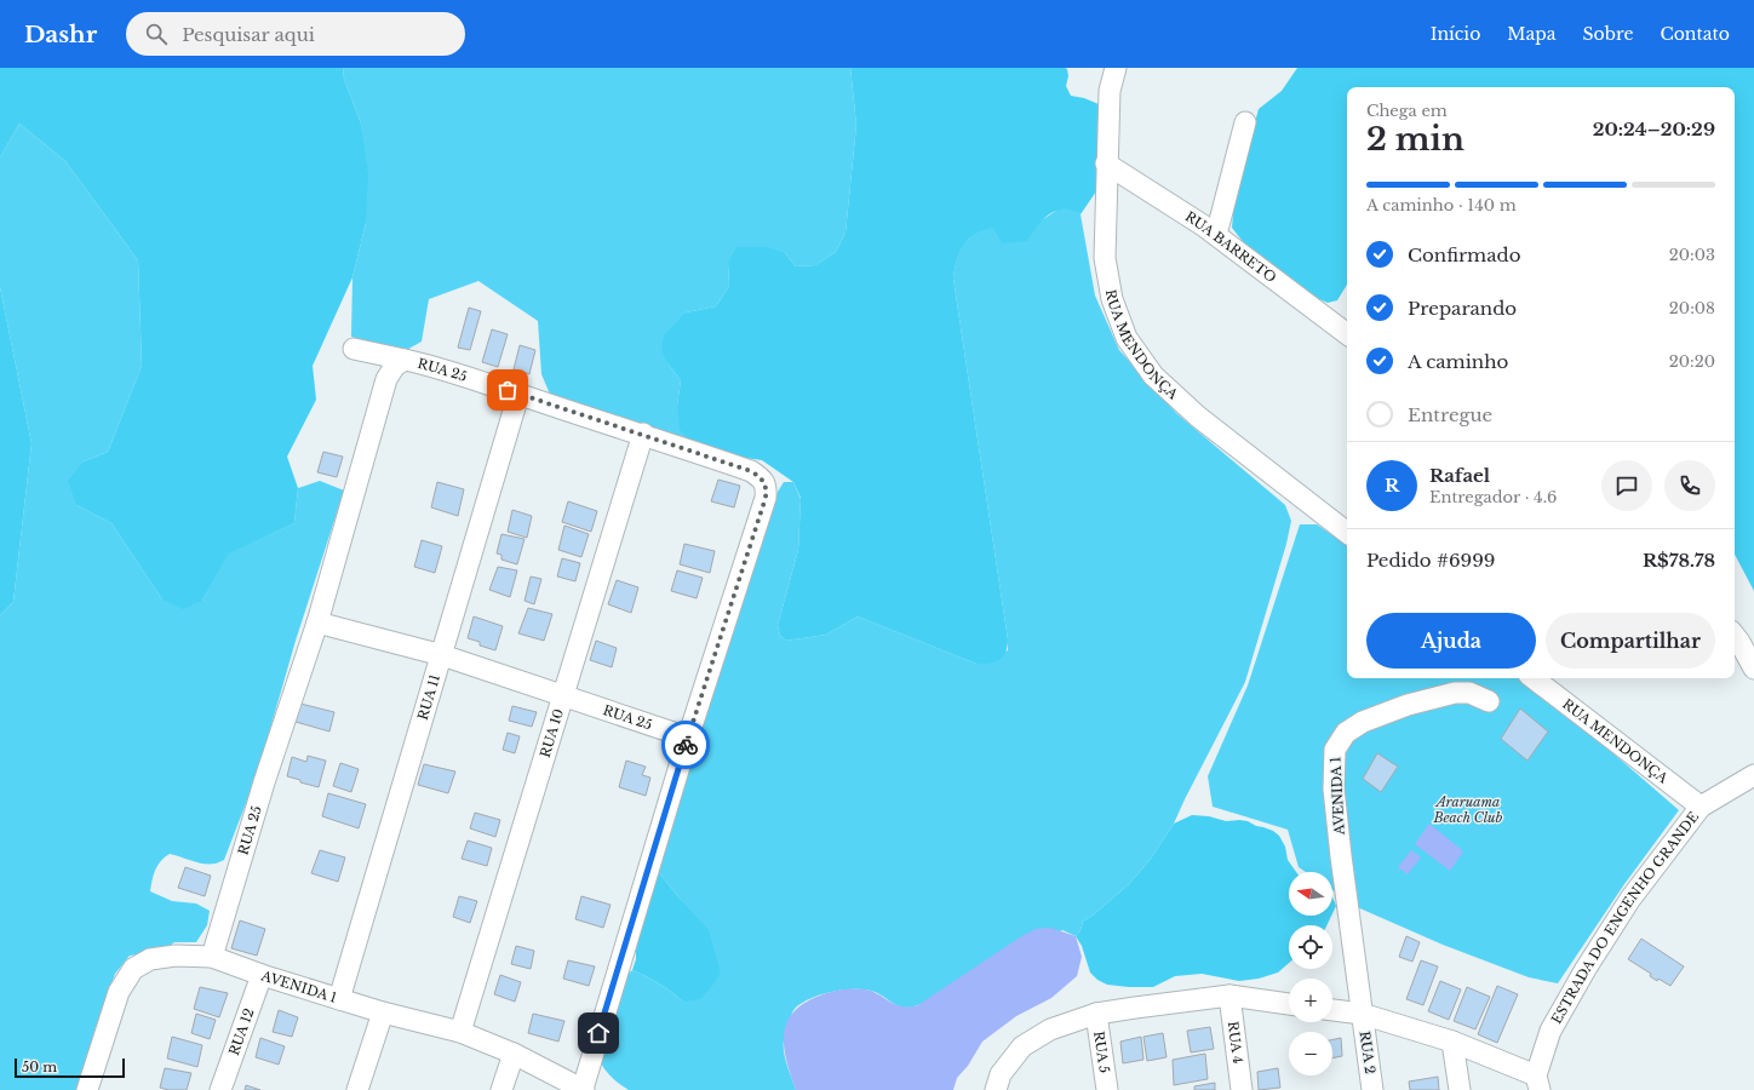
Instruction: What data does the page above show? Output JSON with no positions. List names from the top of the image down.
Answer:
{
  "streets": {
    "street": [
      "RUA BARRETO",
      "RUA MENDONÇA",
      "RUA 25",
      "RUA 11",
      "RUA 10",
      "AVENIDA 1",
      "ESTRADA DO ENGENHO GRANDE",
      "RUA 12",
      "RUA 4",
      "RUA 5",
      "RUA 2"
    ]
  },
  "crossings": [
    ["RUA BARRETO", "RUA MENDONÇA"],
    ["RUA MENDONÇA", "ESTRADA DO ENGENHO GRANDE"],
    ["RUA 25", "RUA 11"],
    ["RUA 25", "RUA 10"],
    ["RUA 25", "AVENIDA 1"],
    ["RUA 11", "AVENIDA 1"],
    ["RUA 10", "AVENIDA 1"],
    ["AVENIDA 1", "RUA 12"],
    ["AVENIDA 1", "RUA 2"]
  ],
  "parks": ["Araruama Beach Club"],
  "scale_bar": "50 m",
  "north": "left",
  "page": {
    "header": "Dashr",
    "search": "Pesquisar aqui",
    "nav": [
      "Início",
      "Mapa",
      "Sobre",
      "Contato"
    ],
    "heading": ["2 min", "Chega em", "20:24–20:29"],
    "panel": [
      "Rafael",
      "Entregador · 4.6",
      "Pedido #6999",
      "R$78.78"
    ],
    "bar": "A caminho · 140 m",
    "list": [
      ["Confirmado", "20:03"],
      ["Preparando", "20:08"],
      ["A caminho", "20:20"],
      "Entregue"
    ],
    "round": "R",
    "buttons": ["Ajuda", "Compartilhar"],
    "map_buttons": ["+", "−"],
    "scale": "50 m"
  }
}
